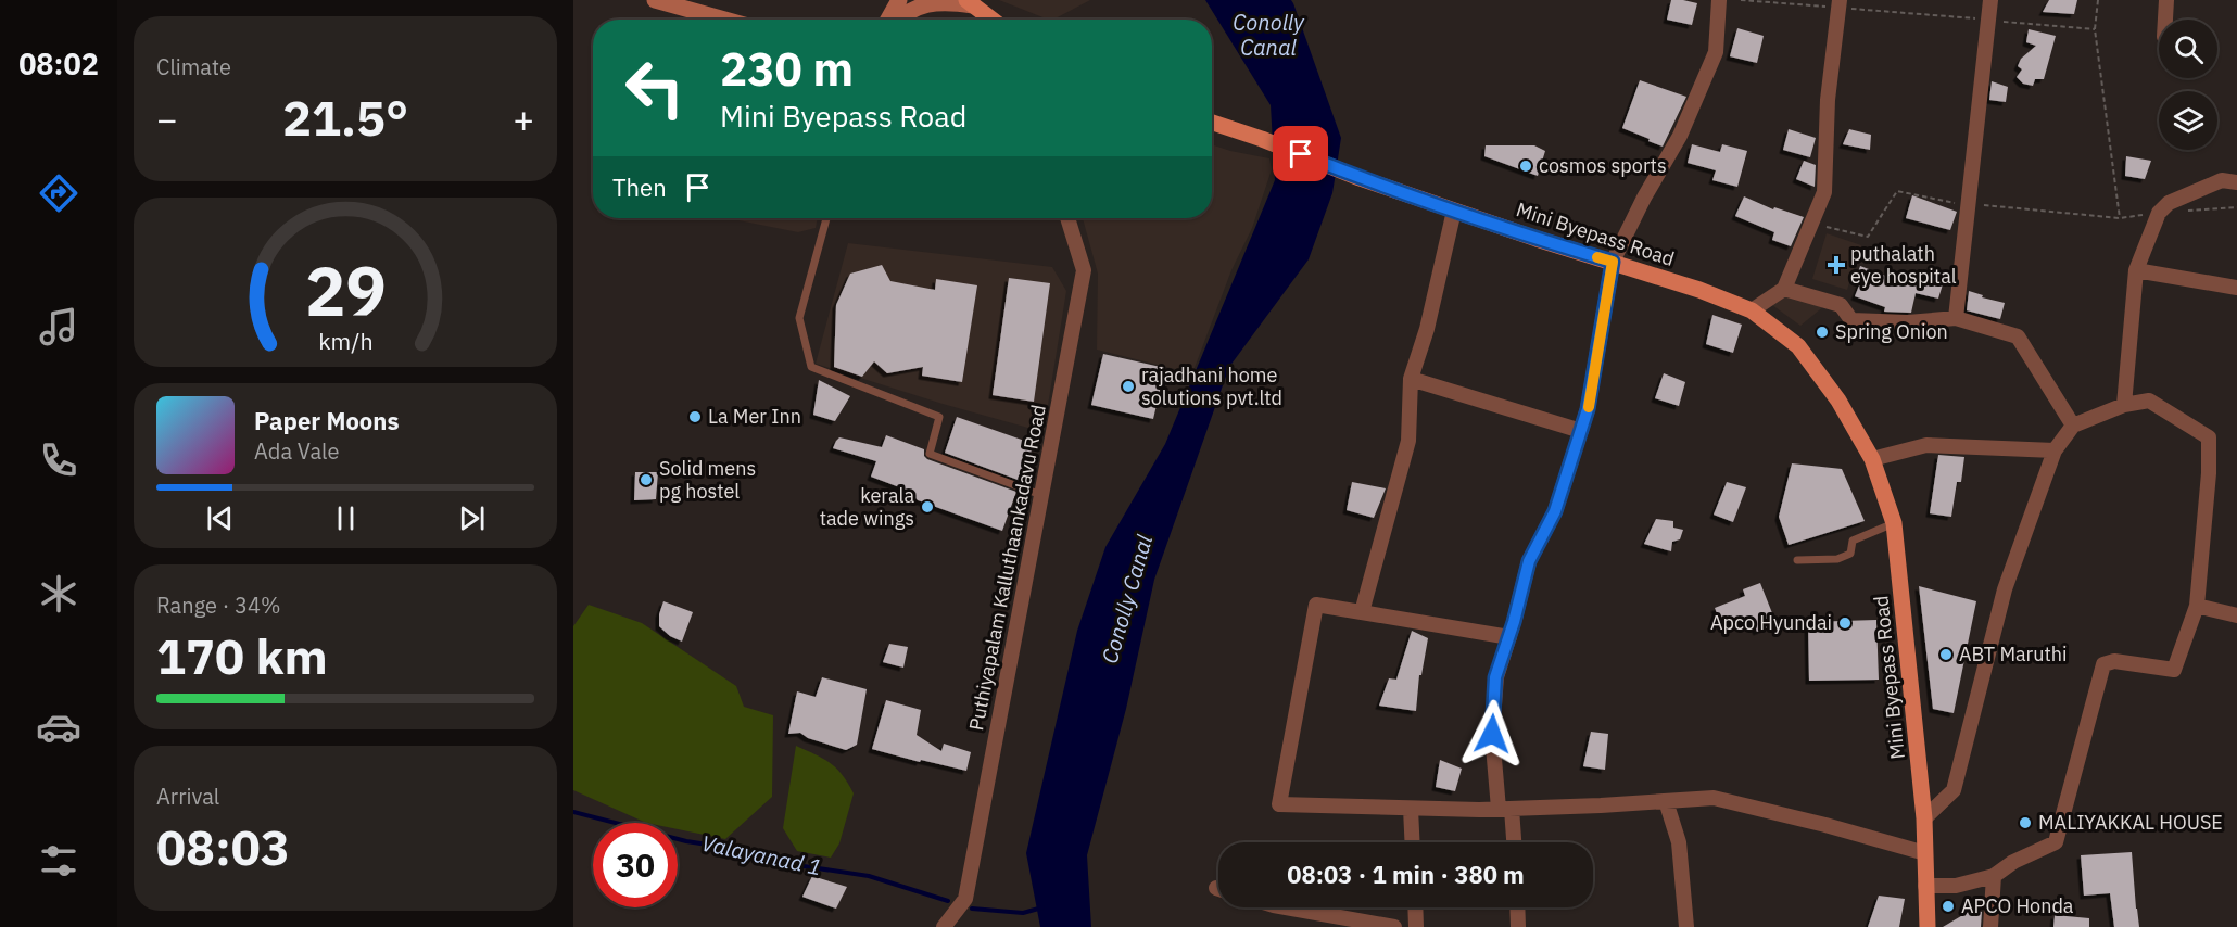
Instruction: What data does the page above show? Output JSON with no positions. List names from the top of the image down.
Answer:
{
  "streets": {
    "main road": ["Mini Byepass Road"],
    "street": ["Puthiyapalam Kalluthaankadavu Road"]
  },
  "water": ["Conolly Canal", "Valayanad 1"],
  "places": {
    "other": [
      "cosmos sports",
      "Spring Onion",
      "rajadhani home solutions pvt.ltd",
      "La Mer Inn",
      "Solid mens pg hostel",
      "kerala tade wings",
      "Apco Hyundai",
      "ABT Maruthi",
      "MALIYAKKAL HOUSE",
      "APCO Honda"
    ],
    "health": ["puthalath eye hospital"]
  },
  "page": {
    "tabs": "08:02",
    "tile": [
      "Climate",
      ["Range · 34%", "170 km"],
      ["Arrival", "08:03"]
    ],
    "turn": ["230 m", "Mini Byepass Road"],
    "heat": ["−", "21.5°", "+"],
    "then": "Then",
    "song": ["Paper Moons", "Ada Vale"],
    "limit": "30",
    "trip": "08:03 · 1 min · 380 m",
    "gauge": ["29", "km/h"]
  }
}
